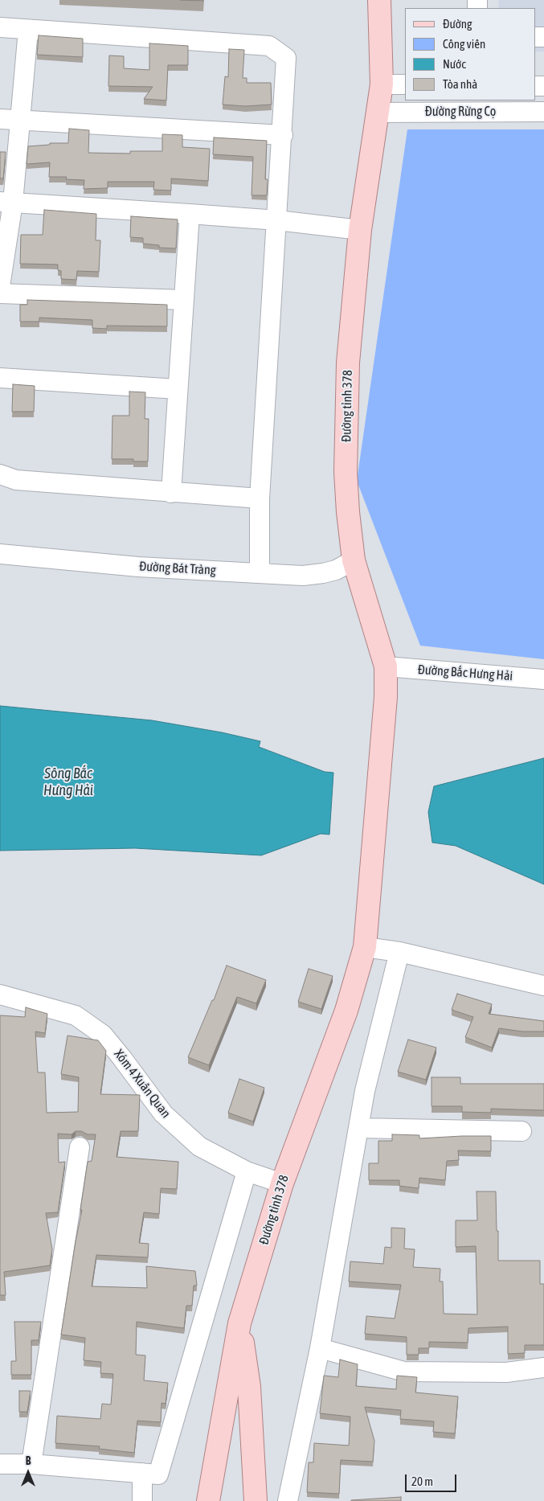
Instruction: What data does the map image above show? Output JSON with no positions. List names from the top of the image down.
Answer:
{
  "streets": {
    "main road": ["Đường tỉnh 378"],
    "street": [
      "Đường Rừng Cọ",
      "Đường Bát Tràng",
      "Đường Bắc Hưng Hải",
      "Xóm 4 Xuân Quan"
    ]
  },
  "crossings": [
    ["Đường Rừng Cọ", "Đường tỉnh 378"],
    ["Đường tỉnh 378", "Đường Bát Tràng"],
    ["Đường tỉnh 378", "Đường Bắc Hưng Hải"],
    ["Đường tỉnh 378", "Xóm 4 Xuân Quan"]
  ],
  "water": ["Sông Bắc Hưng Hải"],
  "legend": [
    "Đường",
    "Công viên",
    "Nước",
    "Tòa nhà"
  ],
  "scale_bar": "20 m",
  "north": "top"
}
